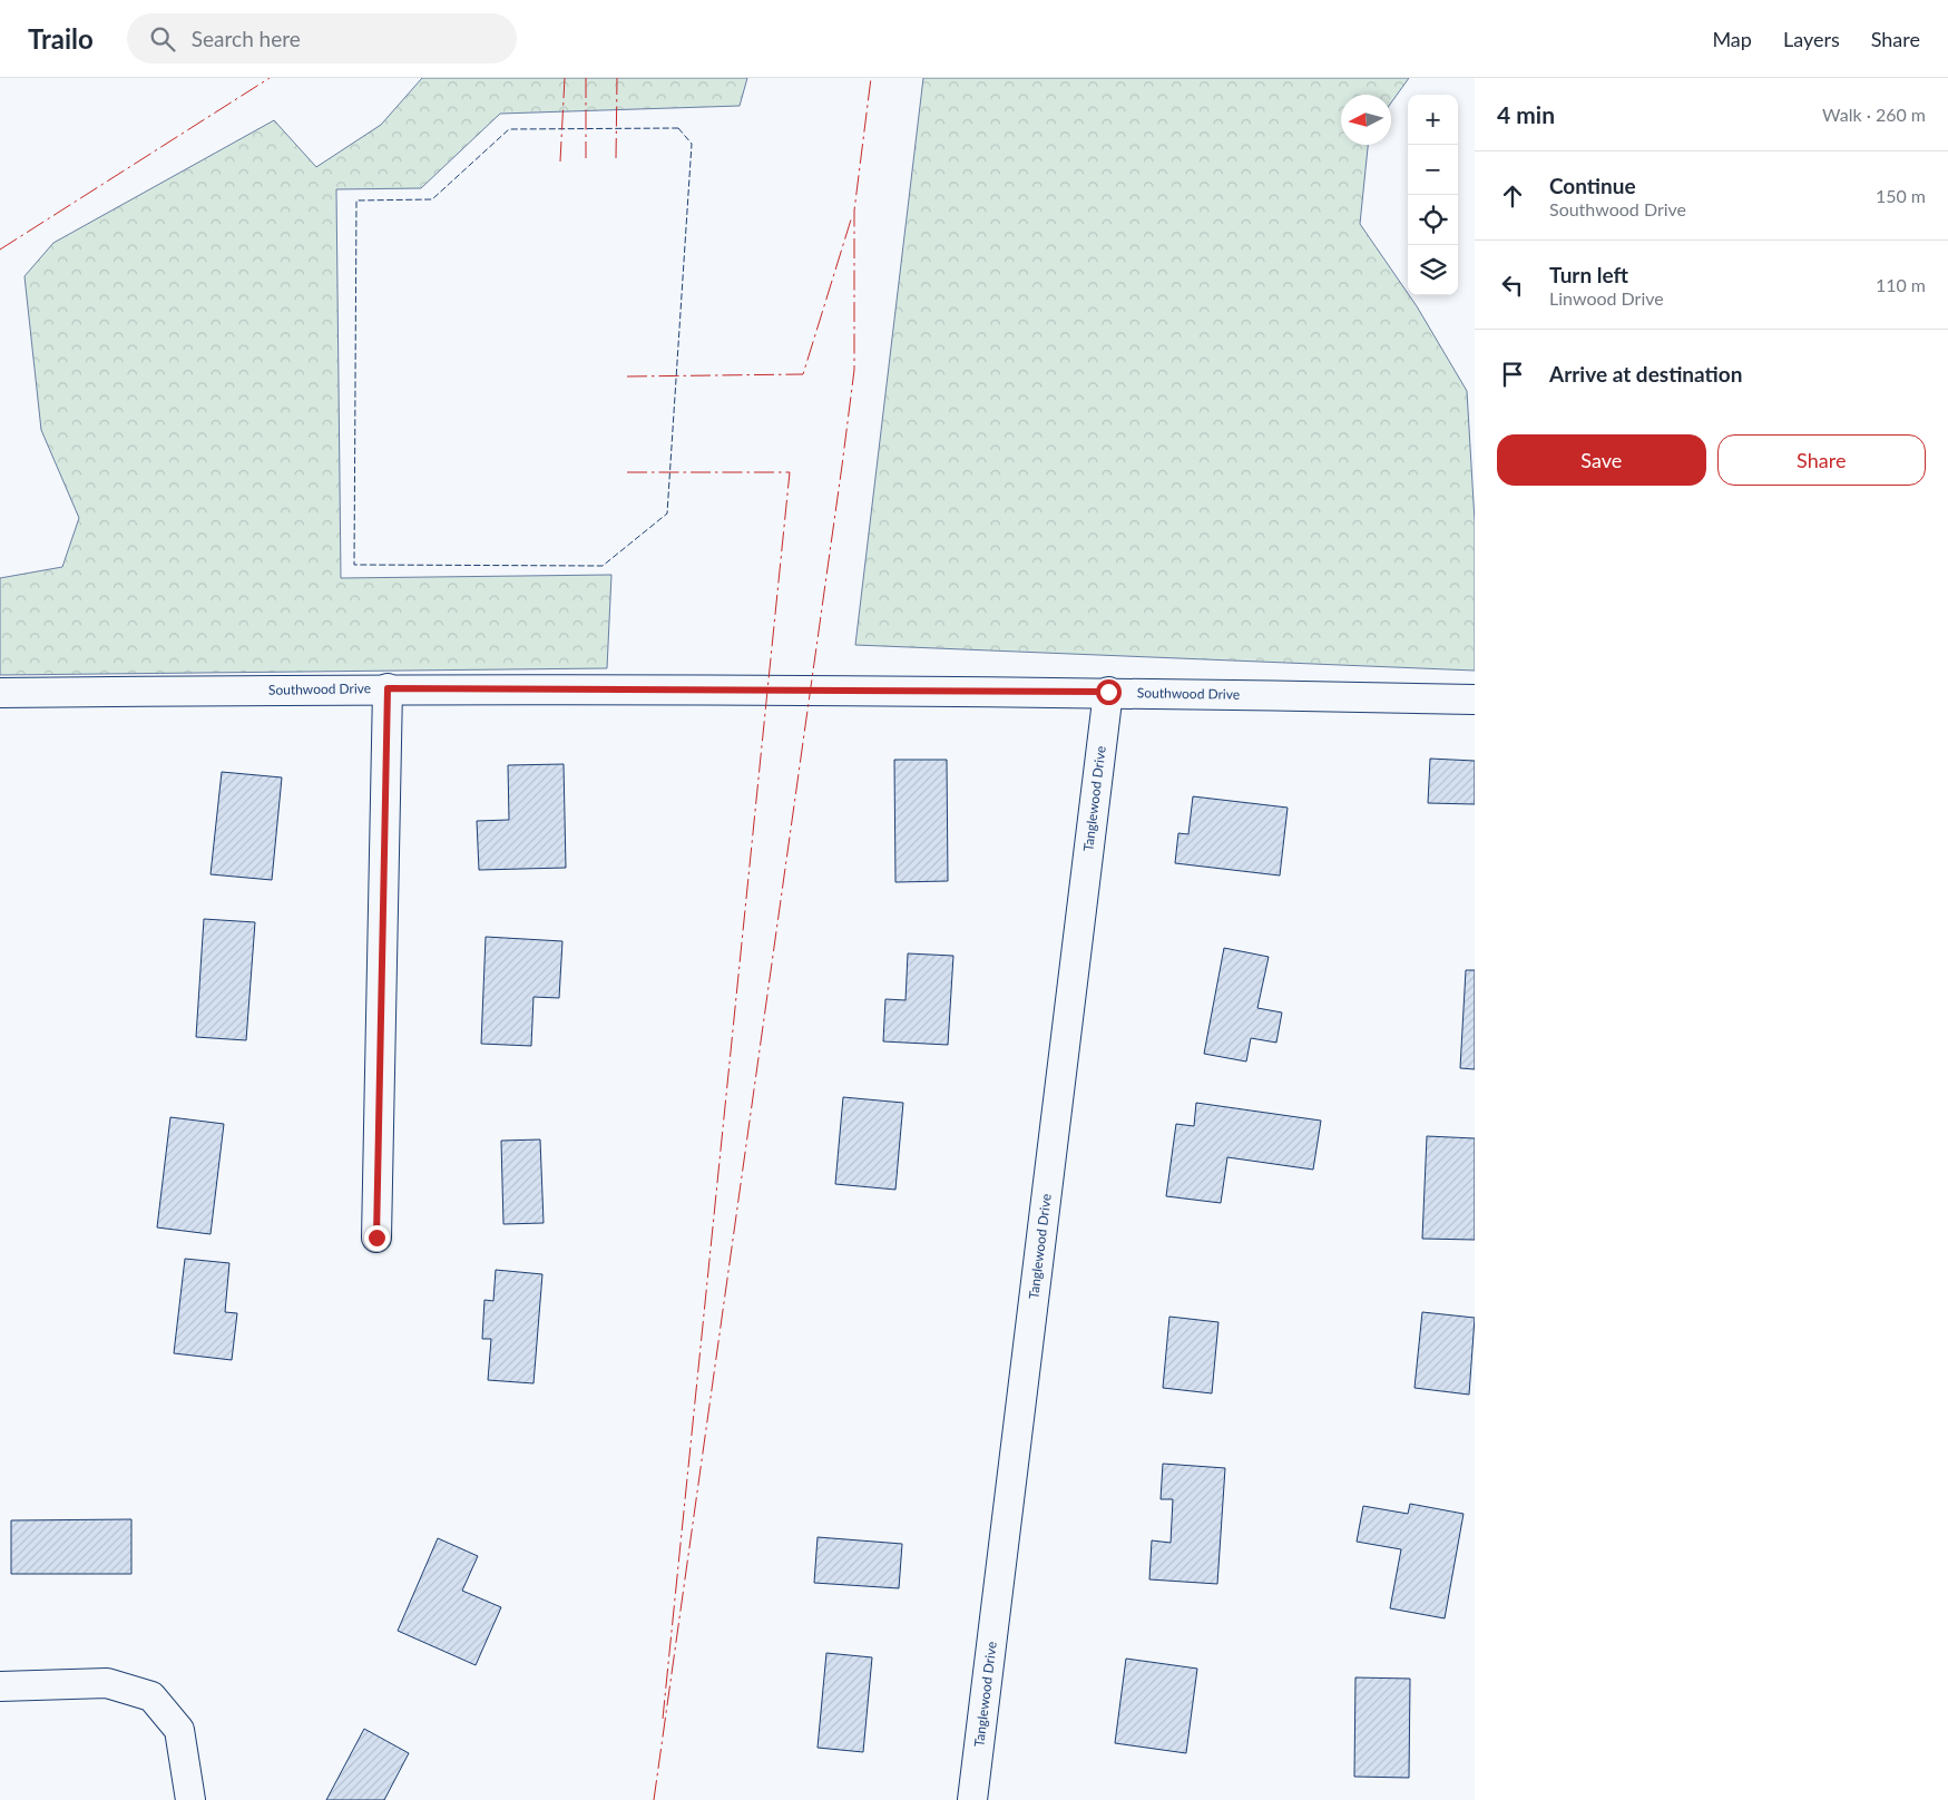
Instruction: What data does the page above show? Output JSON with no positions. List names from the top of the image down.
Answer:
{
  "streets": {
    "street": ["Southwood Drive", "Tanglewood Drive"]
  },
  "crossings": [
    ["Southwood Drive", "Tanglewood Drive"]
  ],
  "north": "left",
  "page": {
    "header": "Trailo",
    "search": "Search here",
    "nav": ["Map", "Layers", "Share"],
    "heading": ["4 min", "Walk · 260 m"],
    "map_buttons": ["+", "−"],
    "list": [
      ["Continue", "Southwood Drive", "150 m"],
      ["Turn left", "Linwood Drive", "110 m"],
      "Arrive at destination"
    ],
    "buttons": ["Save", "Share"]
  }
}
